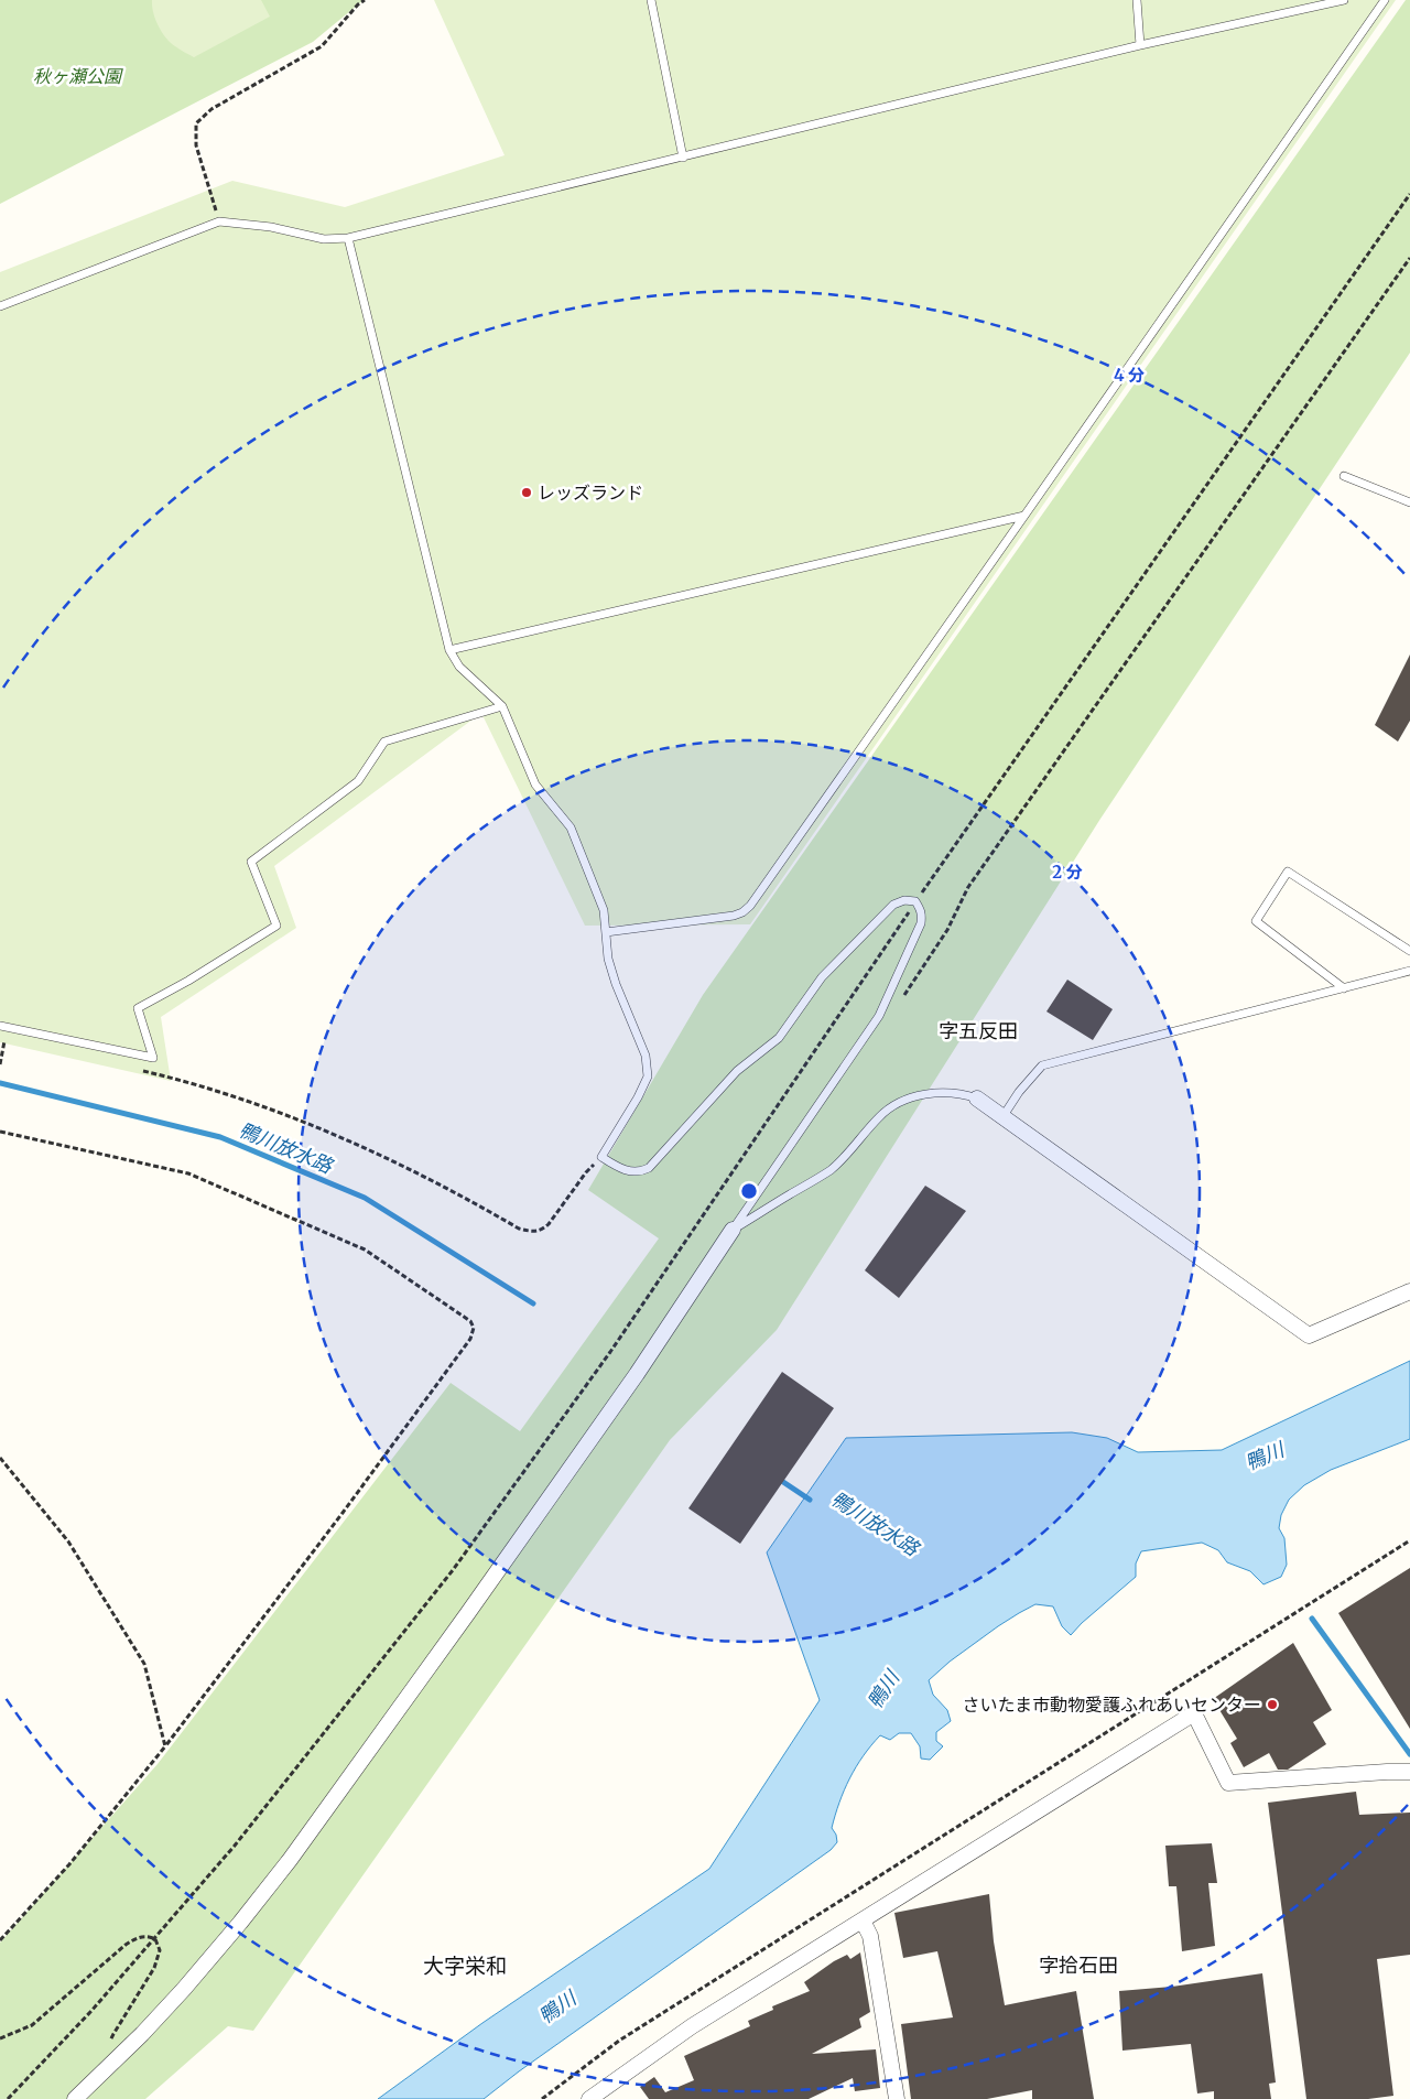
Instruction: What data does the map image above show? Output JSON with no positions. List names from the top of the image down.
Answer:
{
  "districts": ["字五反田", "大字栄和", "字拾石田"],
  "water": ["鴨川放水路", "鴨川"],
  "parks": ["秋ヶ瀬公園"],
  "places": ["レッズランド", "さいたま市動物愛護ふれあいセンター"],
  "rings": ["4 分", "2 分"]
}
